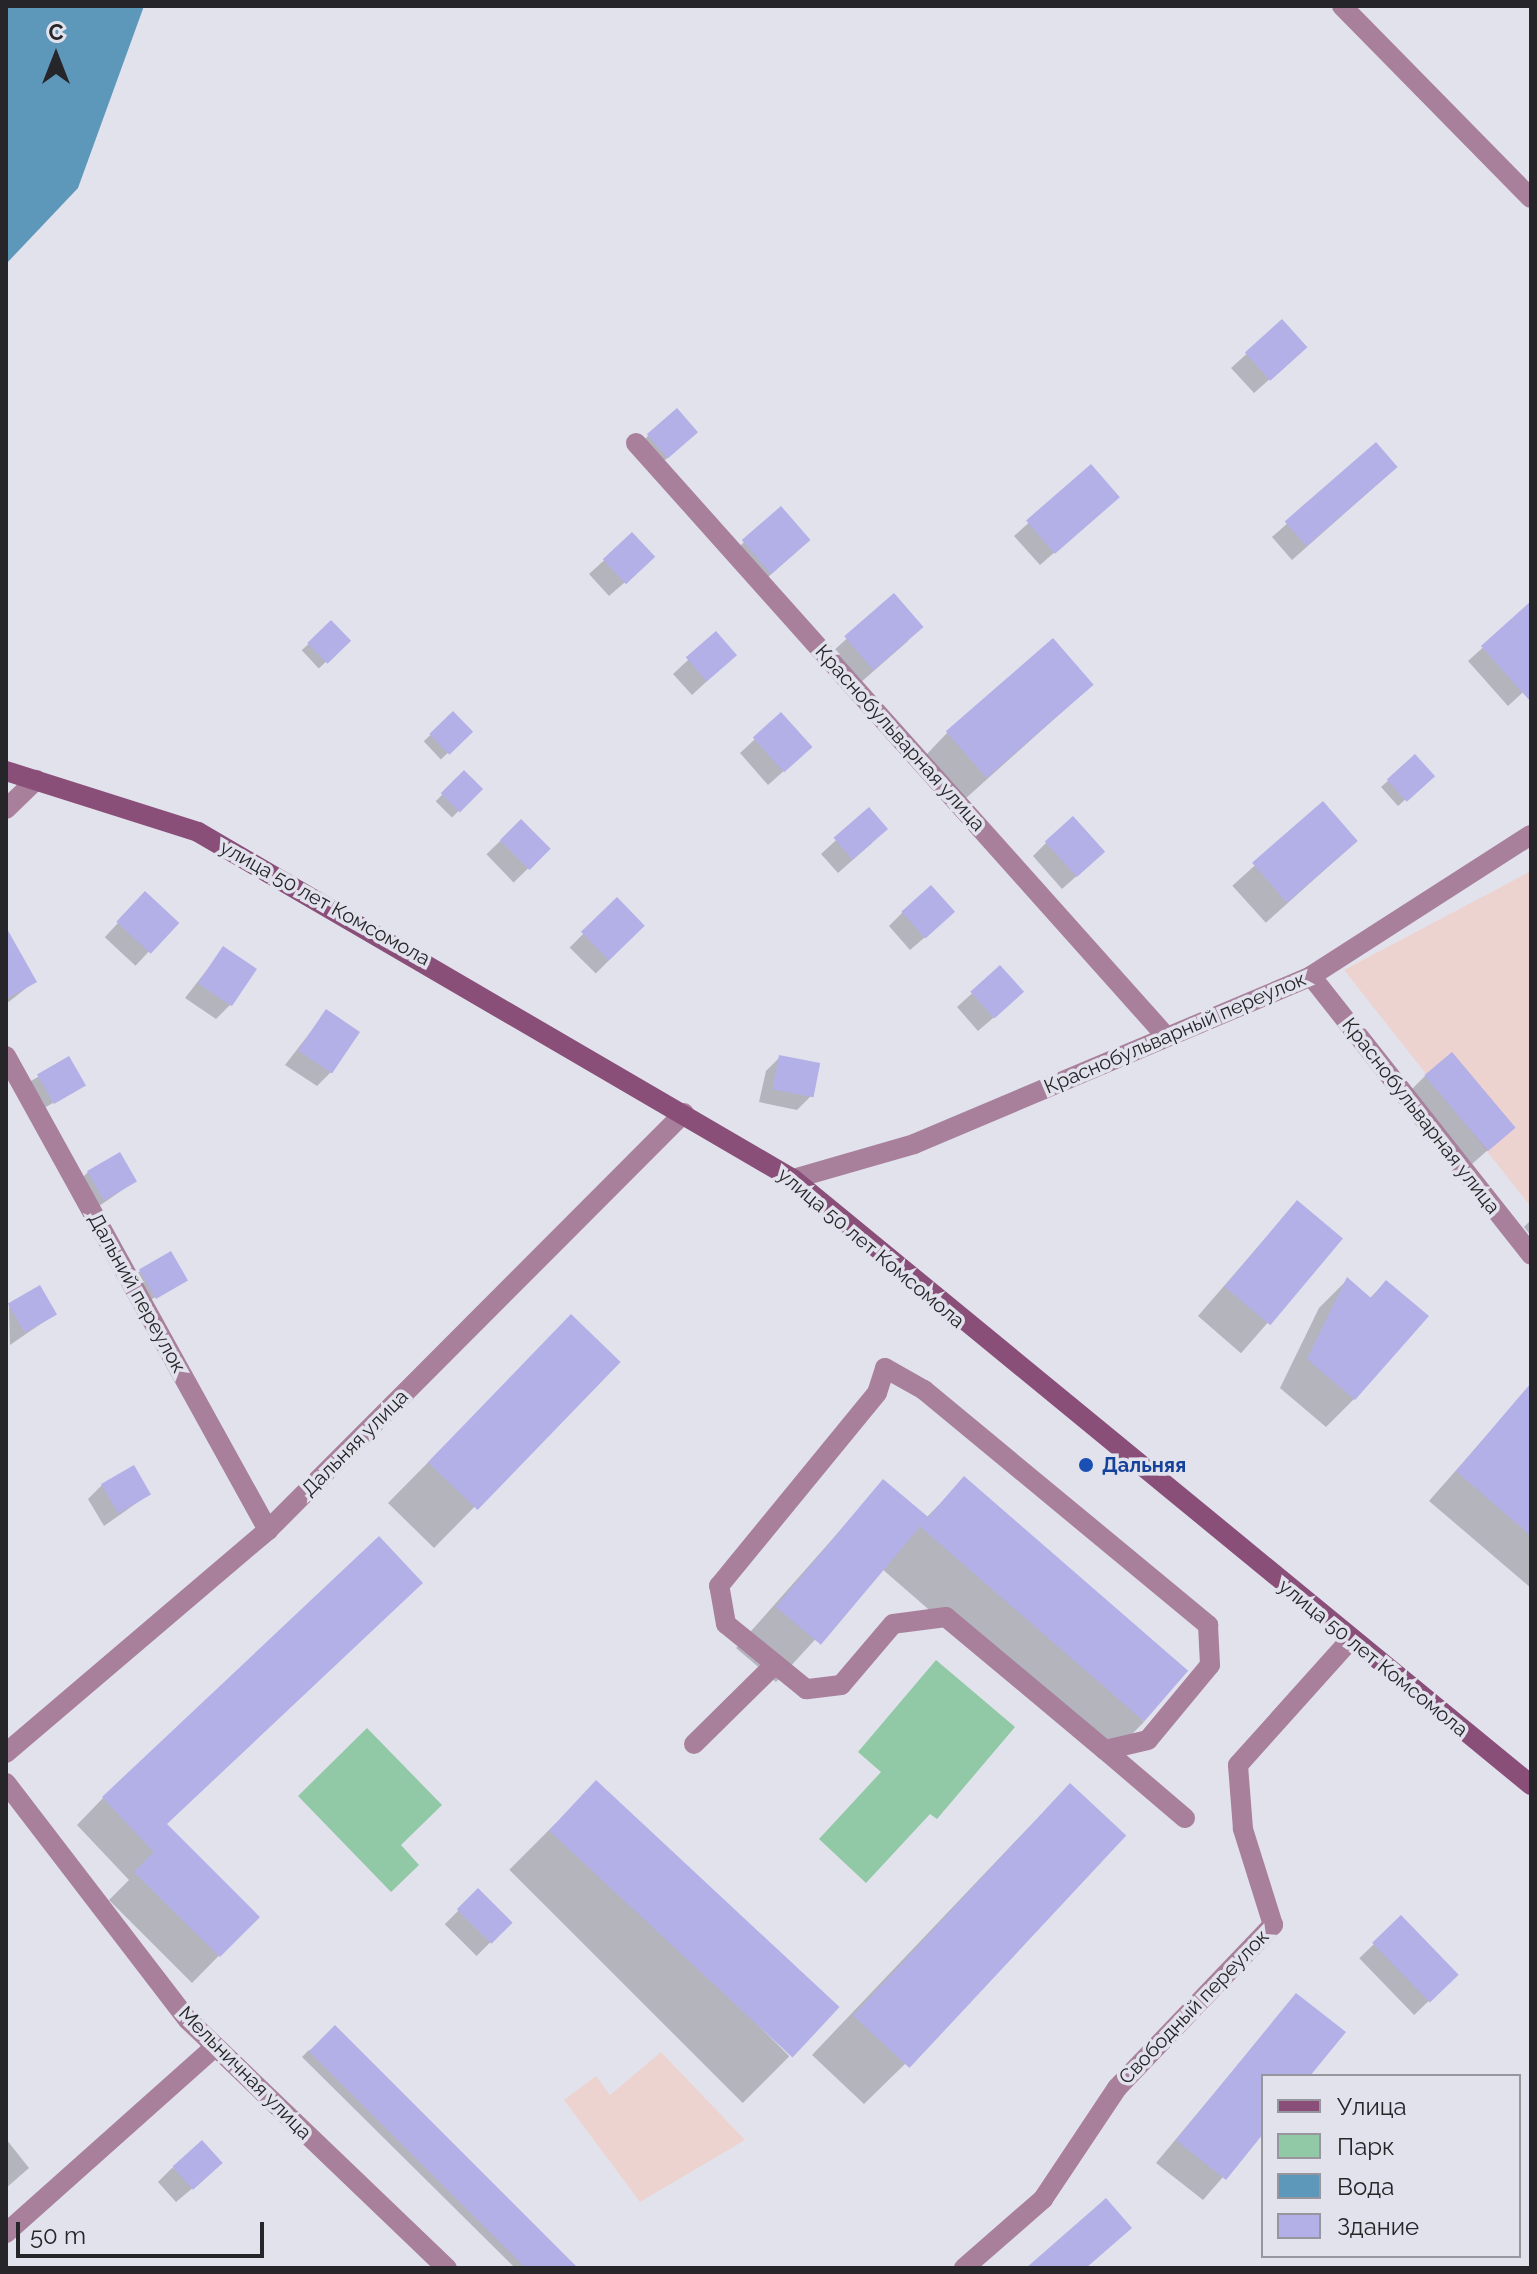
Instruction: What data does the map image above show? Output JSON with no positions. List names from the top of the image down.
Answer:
{
  "streets": {
    "street": [
      "Краснобульварная улица",
      "улица 50 лет Комсомола",
      "Краснобульварный переулок",
      "Дальний переулок",
      "Дальняя улица",
      "Свободный переулок",
      "Мельничная улица"
    ]
  },
  "crossings": [
    ["Краснобульварная улица", "Краснобульварный переулок"],
    ["улица 50 лет Комсомола", "Краснобульварный переулок"],
    ["улица 50 лет Комсомола", "Дальняя улица"],
    ["улица 50 лет Комсомола", "Свободный переулок"],
    ["Дальний переулок", "Дальняя улица"]
  ],
  "places": ["Дальняя"],
  "legend": [
    "Улица",
    "Парк",
    "Вода",
    "Здание"
  ],
  "scale_bar": "50 m",
  "north": "top"
}
